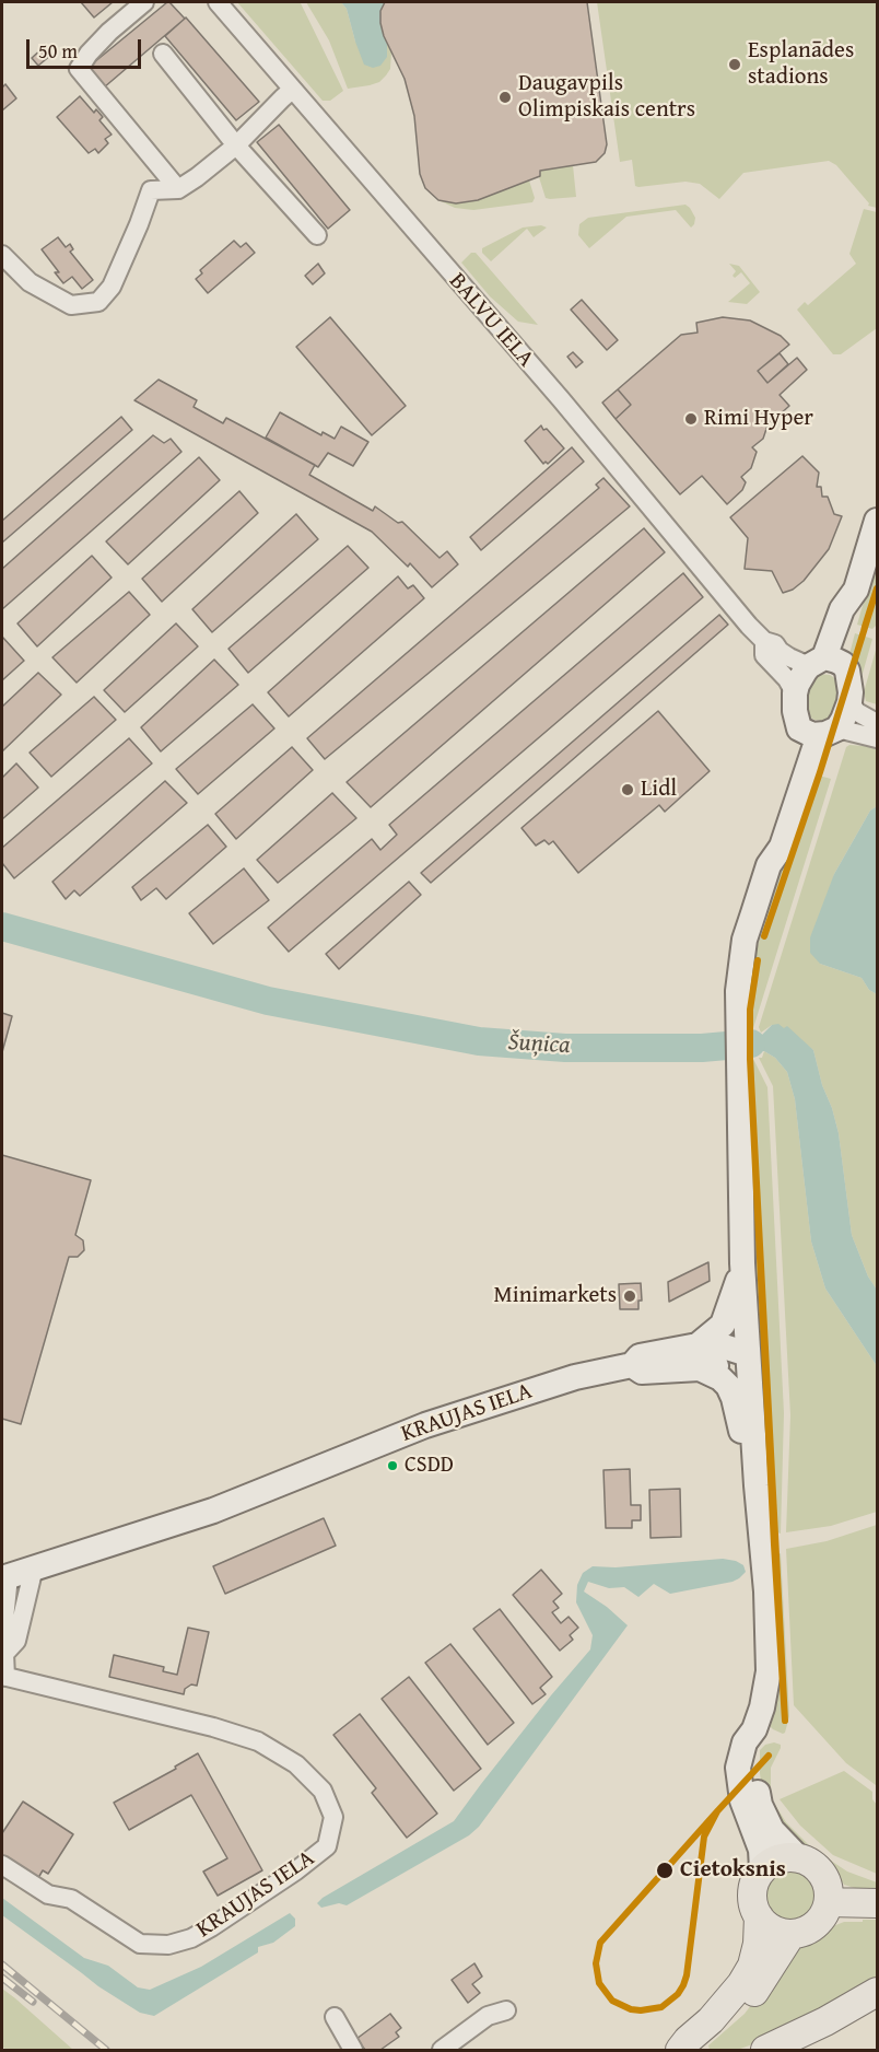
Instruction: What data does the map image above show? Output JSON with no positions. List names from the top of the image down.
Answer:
{
  "streets": {
    "street": ["BALVU IELA", "KRAUJAS IELA"]
  },
  "water": ["Šuņica"],
  "places": [
    "Esplanādes stadions",
    "Daugavpils Olimpiskais centrs",
    "Rimi Hyper",
    "Lidl",
    "Minimarkets",
    "CSDD",
    "Cietoksnis"
  ],
  "scale_bar": "50 m"
}
